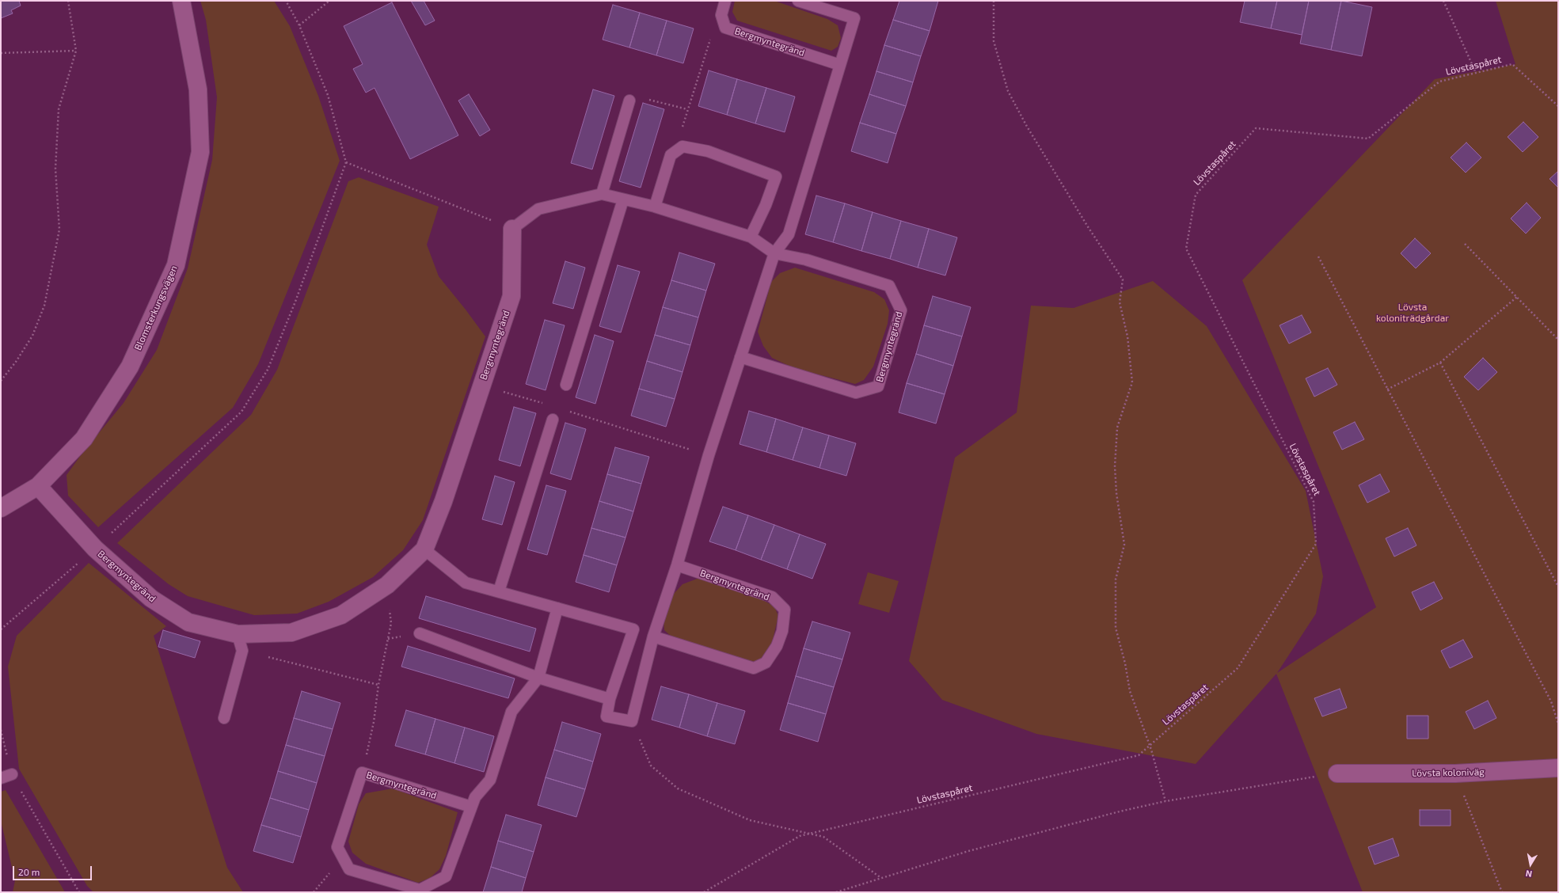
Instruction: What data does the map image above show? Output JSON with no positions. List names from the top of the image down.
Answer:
{
  "streets": {
    "street": ["Bergmyntegränd", "Blomsterkungsvägen", "Lövsta koloniväg"],
    "path": ["Lövstaspåret"]
  },
  "crossings": [
    ["Bergmyntegränd", "Blomsterkungsvägen"]
  ],
  "parks": ["Lövsta koloniträdgårdar"],
  "scale_bar": "20 m",
  "north": "bottom"
}
